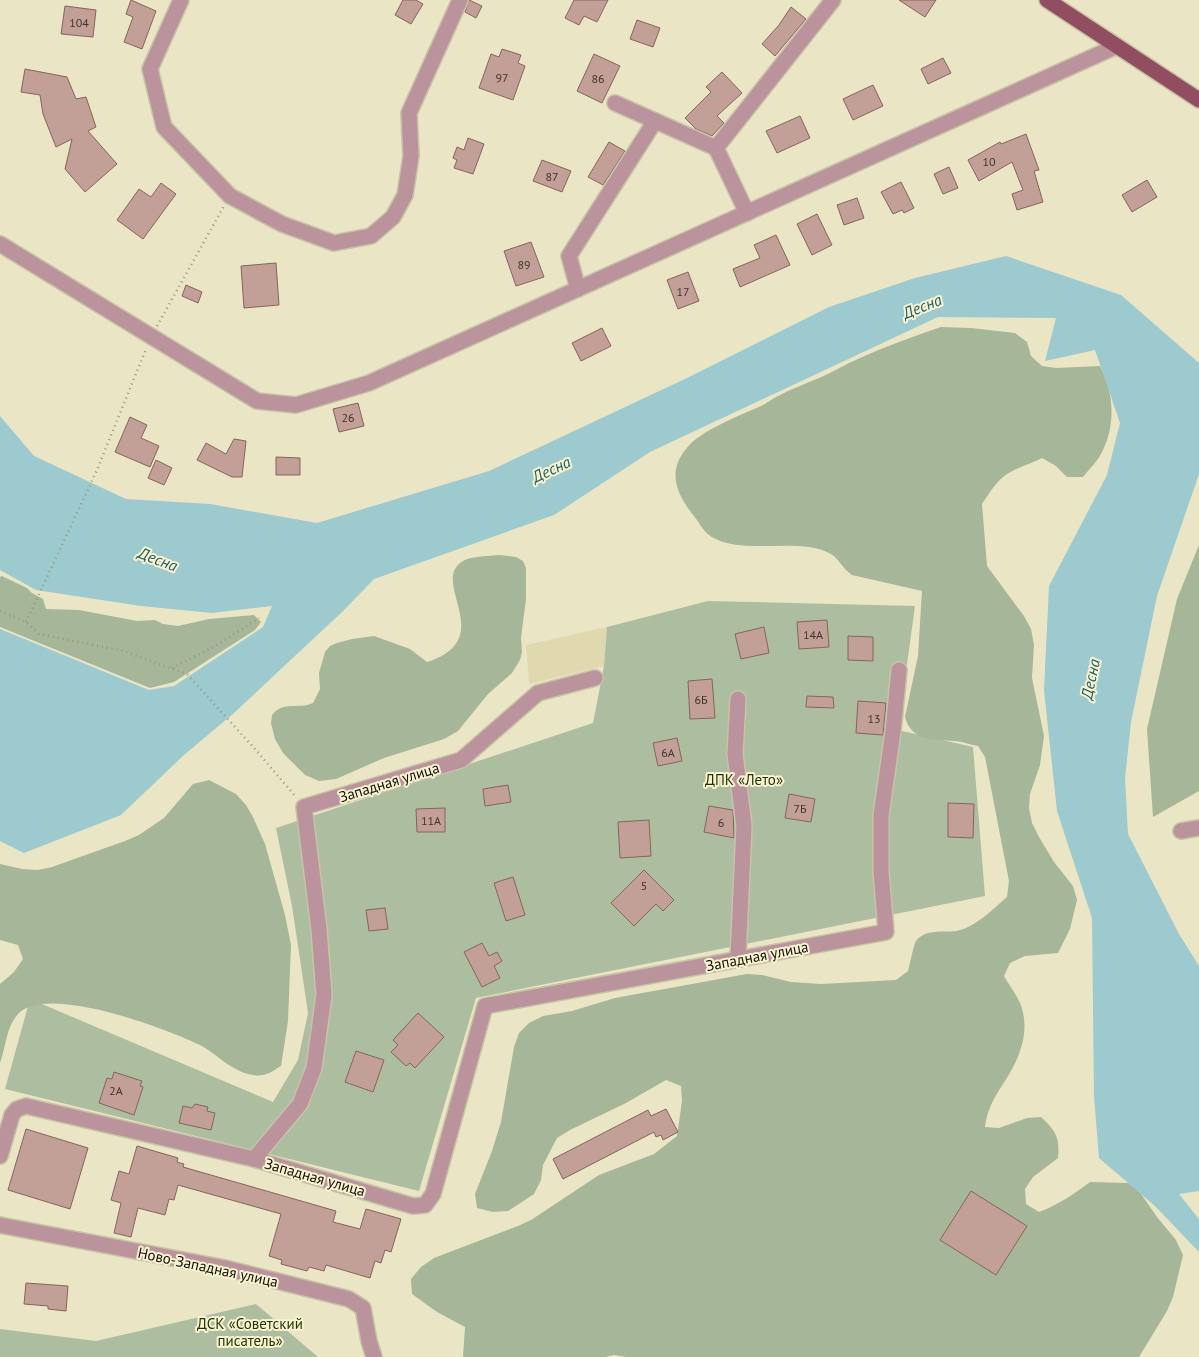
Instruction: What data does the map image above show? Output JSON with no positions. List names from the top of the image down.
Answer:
{
  "streets": {
    "street": ["Западная улица", "Ново-Западная улица"]
  },
  "water": ["Десна"],
  "parks": ["ДПК «Лето»", "ДСК «Советский писатель»"],
  "house_numbers": [
    "104",
    "97",
    "86",
    "10",
    "87",
    "89",
    "17",
    "26",
    "14А",
    "6Б",
    "13",
    "6А",
    "7Б",
    "11А",
    "6",
    "5",
    "2А"
  ]
}
